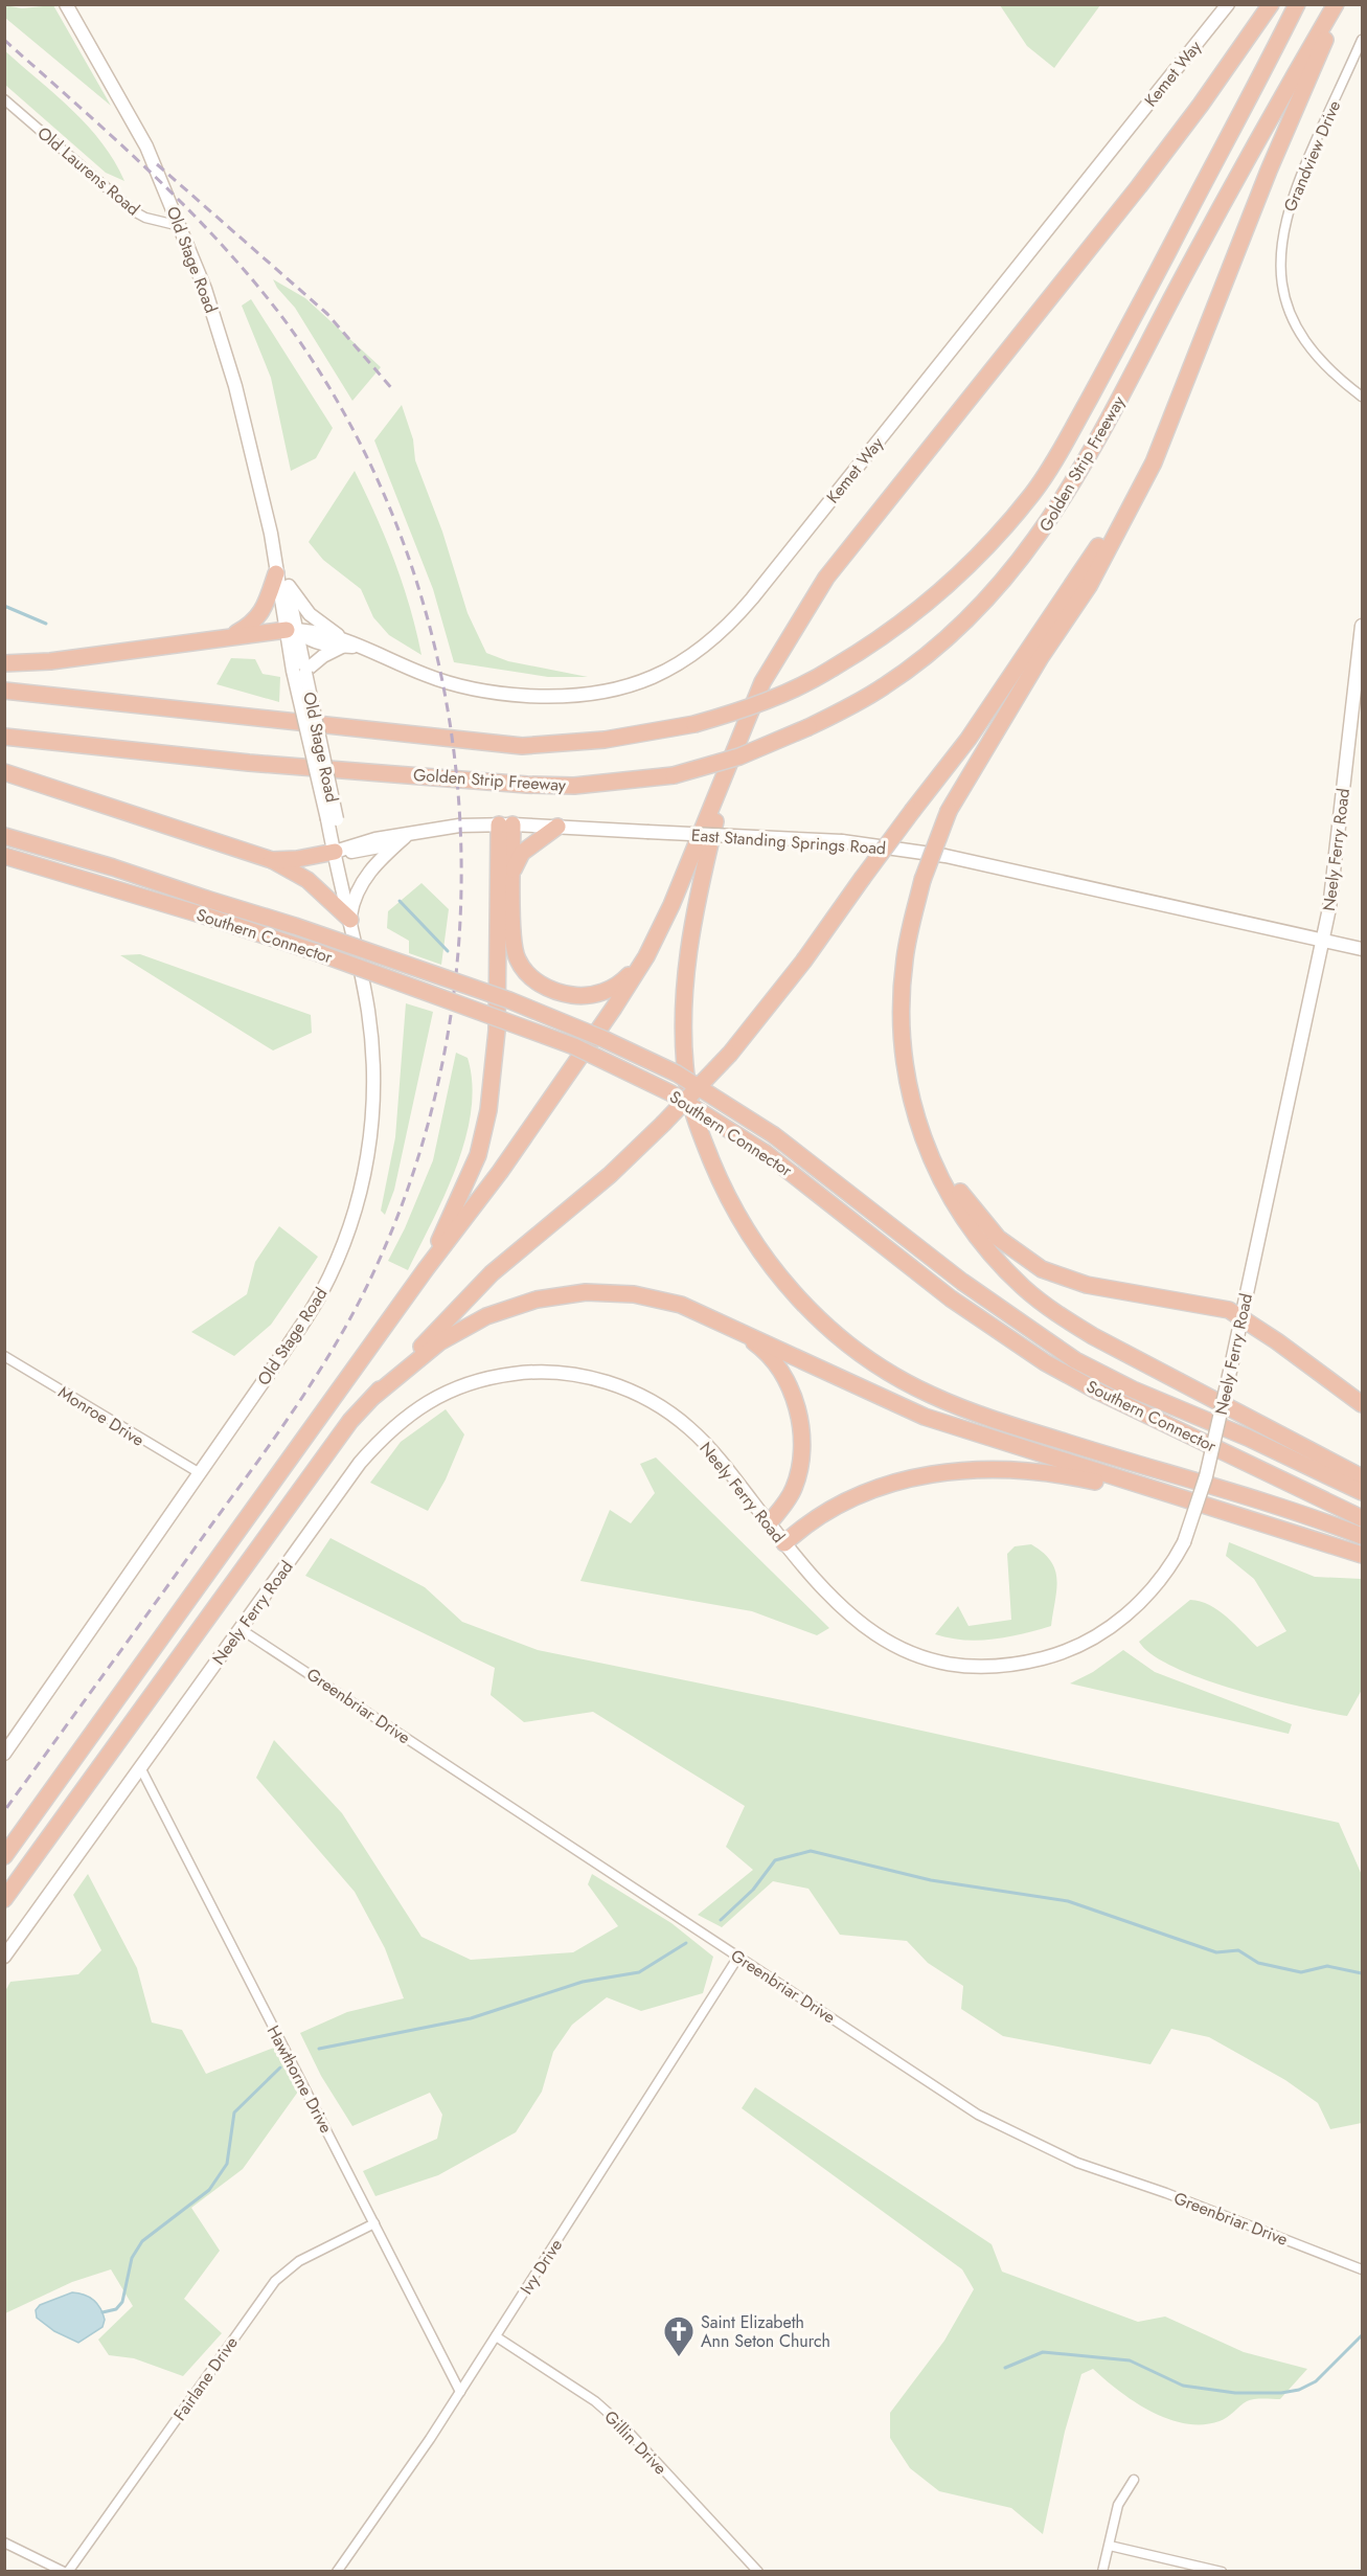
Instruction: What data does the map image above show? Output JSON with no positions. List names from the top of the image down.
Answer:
{
  "streets": {
    "highway": ["Golden Strip Freeway", "Southern Connector"],
    "street": [
      "Kemet Way",
      "Grandview Drive",
      "Old Laurens Road",
      "Old Stage Road",
      "East Standing Springs Road",
      "Neely Ferry Road",
      "Monroe Drive",
      "Greenbriar Drive",
      "Hawthorne Drive",
      "Ivy Drive",
      "Fairlane Drive",
      "Gillin Drive"
    ]
  },
  "crossings": [
    ["Kemet Way", "Old Stage Road"],
    ["Old Laurens Road", "Old Stage Road"],
    ["Old Stage Road", "East Standing Springs Road"],
    ["Old Stage Road", "Monroe Drive"],
    ["East Standing Springs Road", "Neely Ferry Road"],
    ["Neely Ferry Road", "Greenbriar Drive"],
    ["Neely Ferry Road", "Hawthorne Drive"],
    ["Greenbriar Drive", "Ivy Drive"],
    ["Hawthorne Drive", "Ivy Drive"],
    ["Hawthorne Drive", "Fairlane Drive"],
    ["Ivy Drive", "Gillin Drive"]
  ],
  "places": {
    "church": ["Saint Elizabeth Ann Seton Church"]
  }
}
